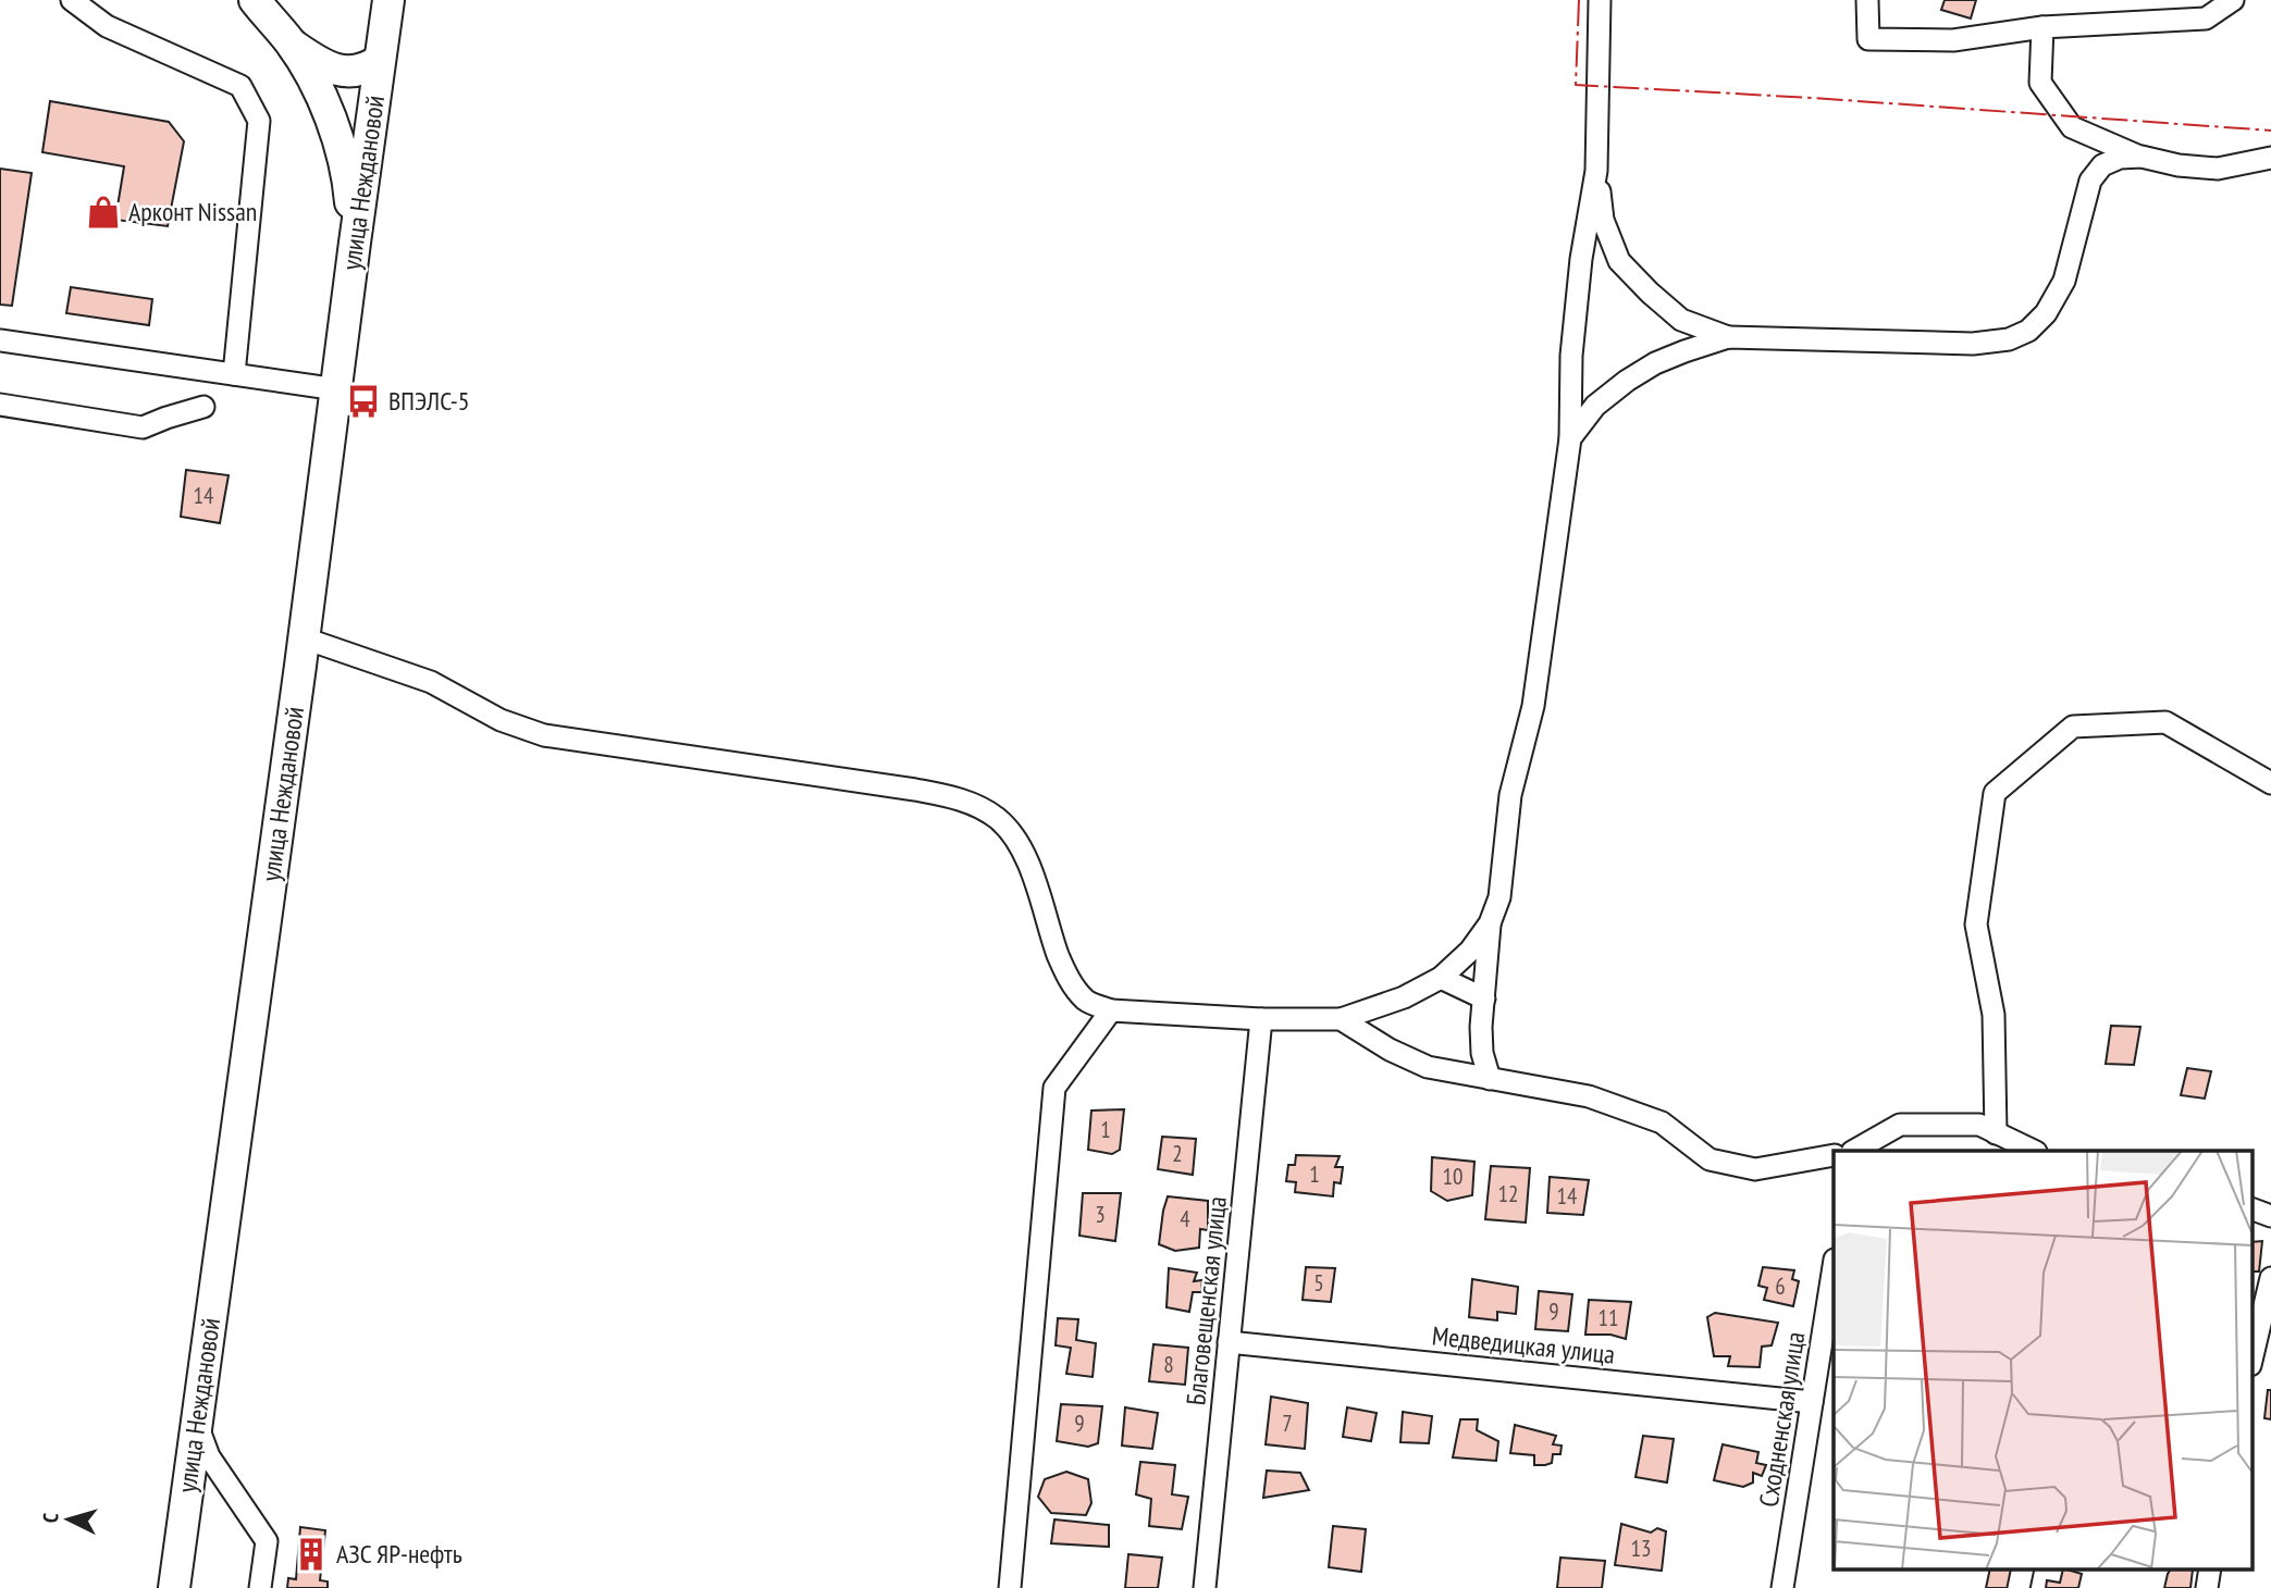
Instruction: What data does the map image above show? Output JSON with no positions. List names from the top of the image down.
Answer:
{
  "streets": {
    "highway": ["улица Неждановой"],
    "street": ["Благовещенская улица", "Медведицкая улица", "Сходненская улица"]
  },
  "crossings": [
    ["Благовещенская улица", "Медведицкая улица"],
    ["Медведицкая улица", "Сходненская улица"]
  ],
  "places": {
    "shop": ["Арконт Nissan"],
    "bus stop": ["ВПЭЛС-5"],
    "building": ["АЗС ЯР-нефть"]
  },
  "house_numbers": [
    "14",
    "1",
    "2",
    "1",
    "10",
    "12",
    "14",
    "3",
    "4",
    "5",
    "6",
    "9",
    "11",
    "8",
    "9",
    "7",
    "13"
  ],
  "north": "left"
}
